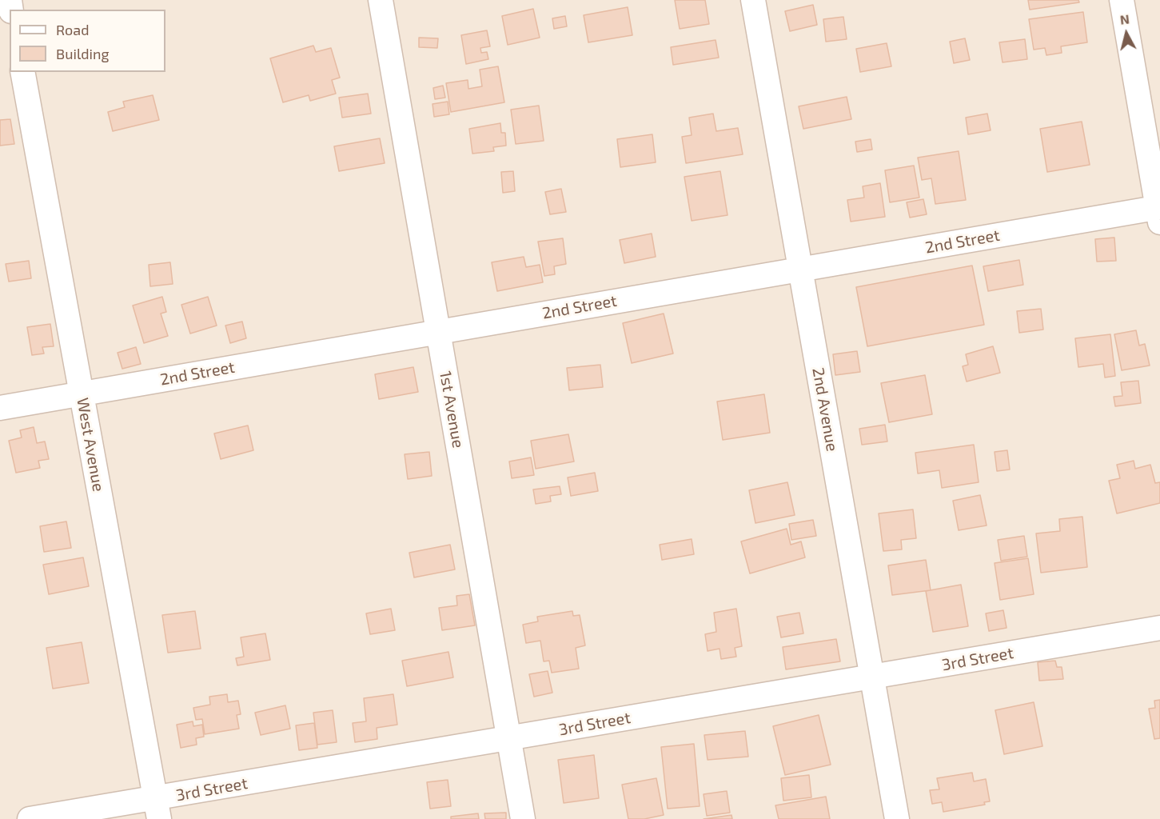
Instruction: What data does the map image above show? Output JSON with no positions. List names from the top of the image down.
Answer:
{
  "streets": {
    "street": [
      "2nd Street",
      "1st Avenue",
      "2nd Avenue",
      "West Avenue",
      "3rd Street"
    ]
  },
  "crossings": [
    ["2nd Street", "1st Avenue"],
    ["2nd Street", "2nd Avenue"],
    ["2nd Street", "West Avenue"],
    ["1st Avenue", "3rd Street"],
    ["2nd Avenue", "3rd Street"],
    ["West Avenue", "3rd Street"]
  ],
  "legend": ["Road", "Building"],
  "north": "top"
}
